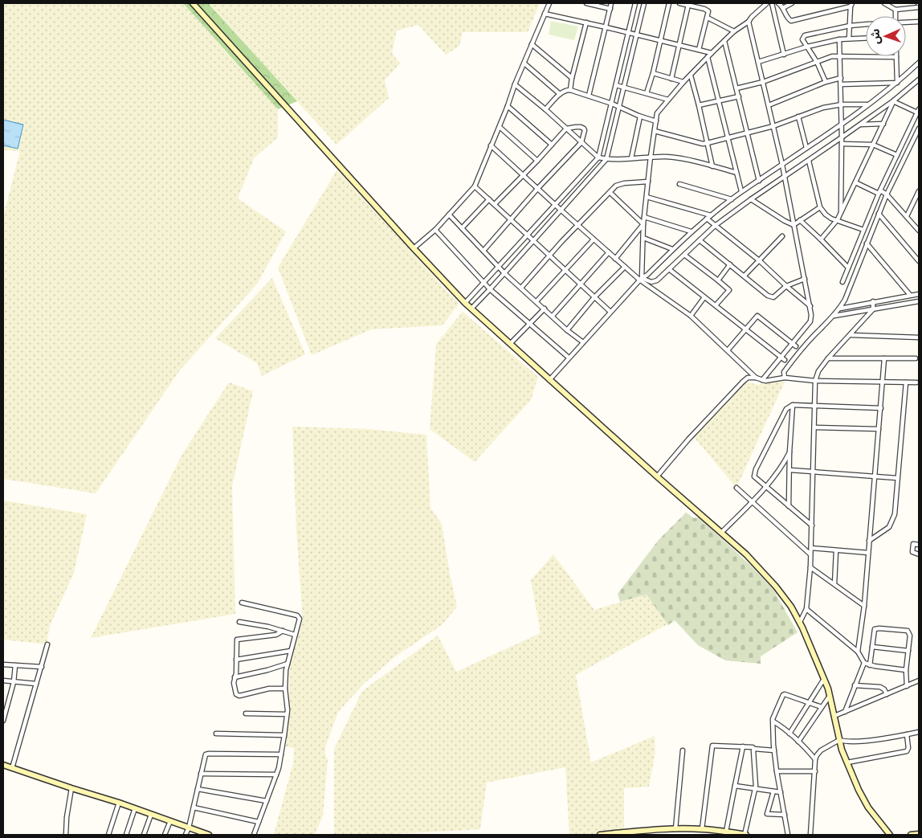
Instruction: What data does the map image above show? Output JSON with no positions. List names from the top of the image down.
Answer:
{
  "north": "left"
}
